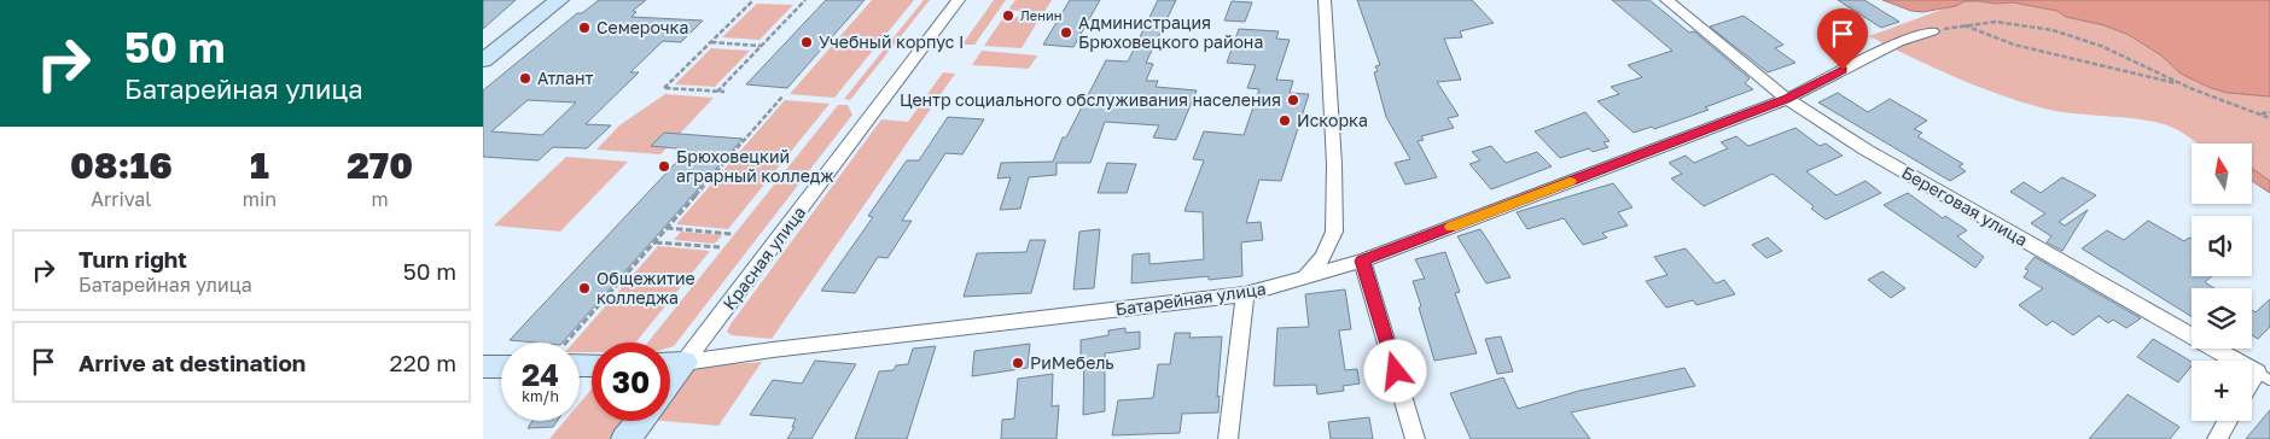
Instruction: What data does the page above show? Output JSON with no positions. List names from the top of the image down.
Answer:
{
  "streets": {
    "street": ["Береговая улица", "Красная улица", "Батарейная улица"]
  },
  "crossings": [
    ["Береговая улица", "Батарейная улица"],
    ["Красная улица", "Батарейная улица"]
  ],
  "places": [
    "Ленин",
    "Семерочка",
    "Администрация Брюховецкого района",
    "Учебный корпус I",
    "Атлант",
    "Центр социального обслуживания населения",
    "Искорка",
    "Брюховецкий аграрный колледж",
    "Общежитие колледжа",
    "РиМебель"
  ],
  "north": "top",
  "page": {
    "turn": ["50 m", "Батарейная улица"],
    "eta": [
      "08:16",
      "Arrival",
      "1",
      "min",
      "270",
      "m"
    ],
    "map_buttons": "+",
    "list": [
      {
        "name": "Turn right",
        "note": "Батарейная улица",
        "value": "50 m"
      },
      {
        "name": "Arrive at destination",
        "value": "220 m"
      }
    ],
    "speed": "24 km/h",
    "limit": "30"
  }
}
